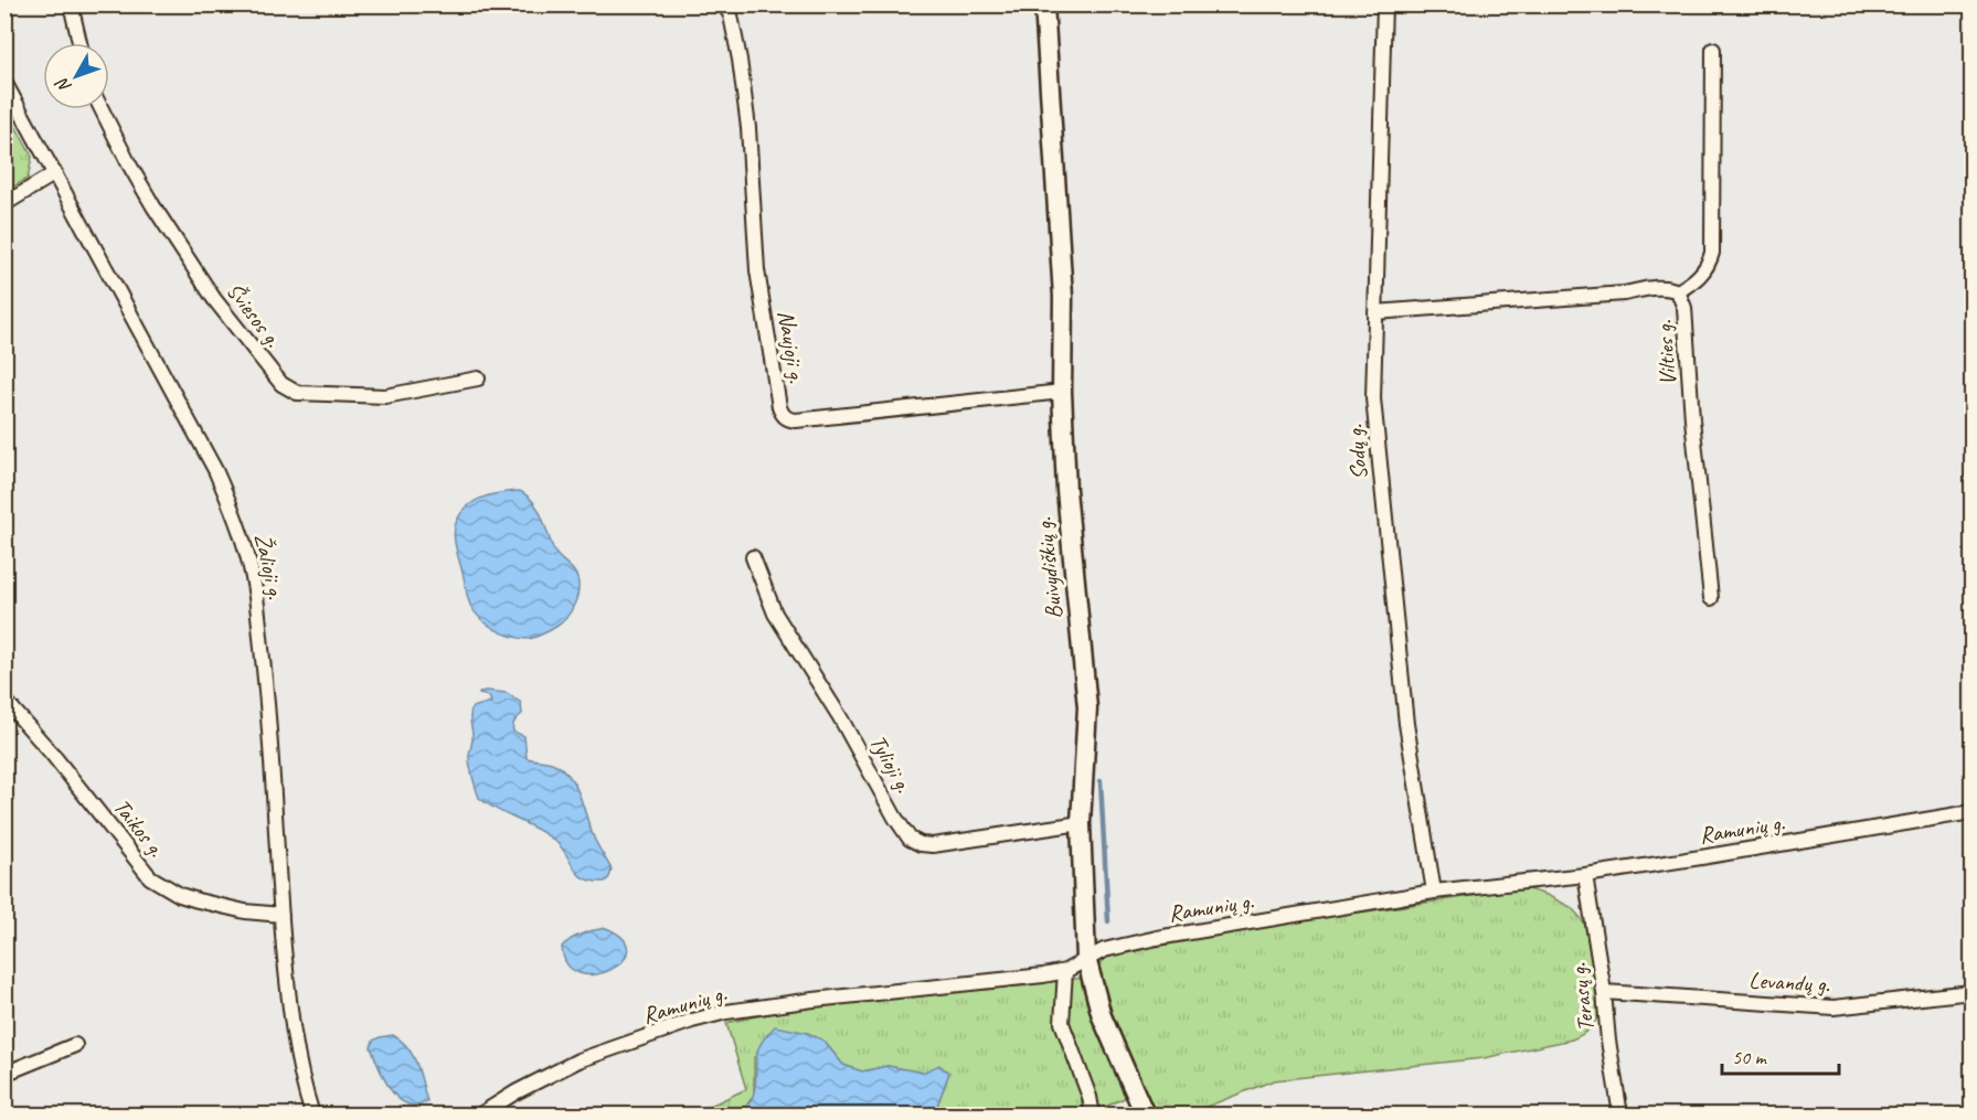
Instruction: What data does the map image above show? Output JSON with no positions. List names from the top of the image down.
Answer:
{
  "streets": {
    "main road": ["Buivydiškių g."],
    "street": [
      "Šviesos g.",
      "Naujoji g.",
      "Vilties g.",
      "Sodų g.",
      "Žalioji g.",
      "Tylioji g.",
      "Taikos g.",
      "Ramunių g.",
      "Levandų g.",
      "Terasų g."
    ]
  },
  "crossings": [
    ["Naujoji g.", "Buivydiškių g."],
    ["Vilties g.", "Sodų g."],
    ["Sodų g.", "Ramunių g."],
    ["Žalioji g.", "Taikos g."],
    ["Buivydiškių g.", "Tylioji g."],
    ["Buivydiškių g.", "Ramunių g."],
    ["Ramunių g.", "Terasų g."],
    ["Levandų g.", "Terasų g."]
  ],
  "scale_bar": "50 m",
  "north": "bottom left"
}
